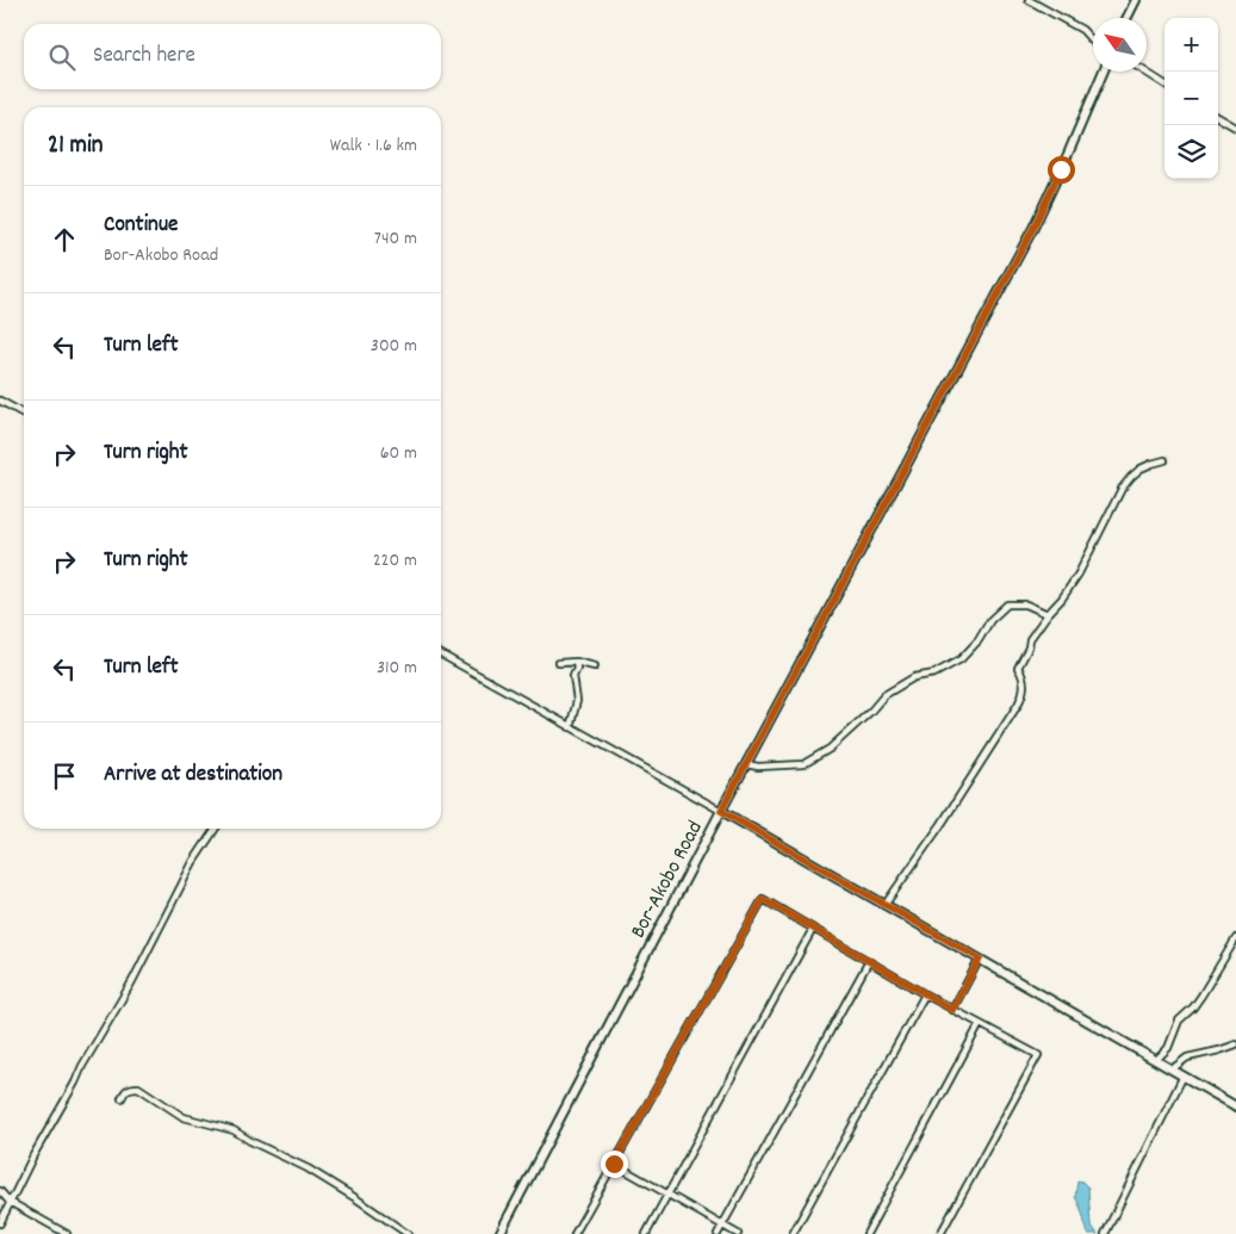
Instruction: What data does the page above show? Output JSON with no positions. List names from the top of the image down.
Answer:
{
  "streets": {
    "street": ["Bor-Akobo Road"]
  },
  "north": "top left",
  "page": {
    "map_buttons": ["+", "−"],
    "search": "Search here",
    "heading": ["21 min", "Walk · 1.6 km"],
    "list": [
      ["Continue", "Bor-Akobo Road", "740 m"],
      ["Turn left", "300 m"],
      ["Turn right", "60 m"],
      ["Turn right", "220 m"],
      ["Turn left", "310 m"],
      "Arrive at destination"
    ]
  }
}
